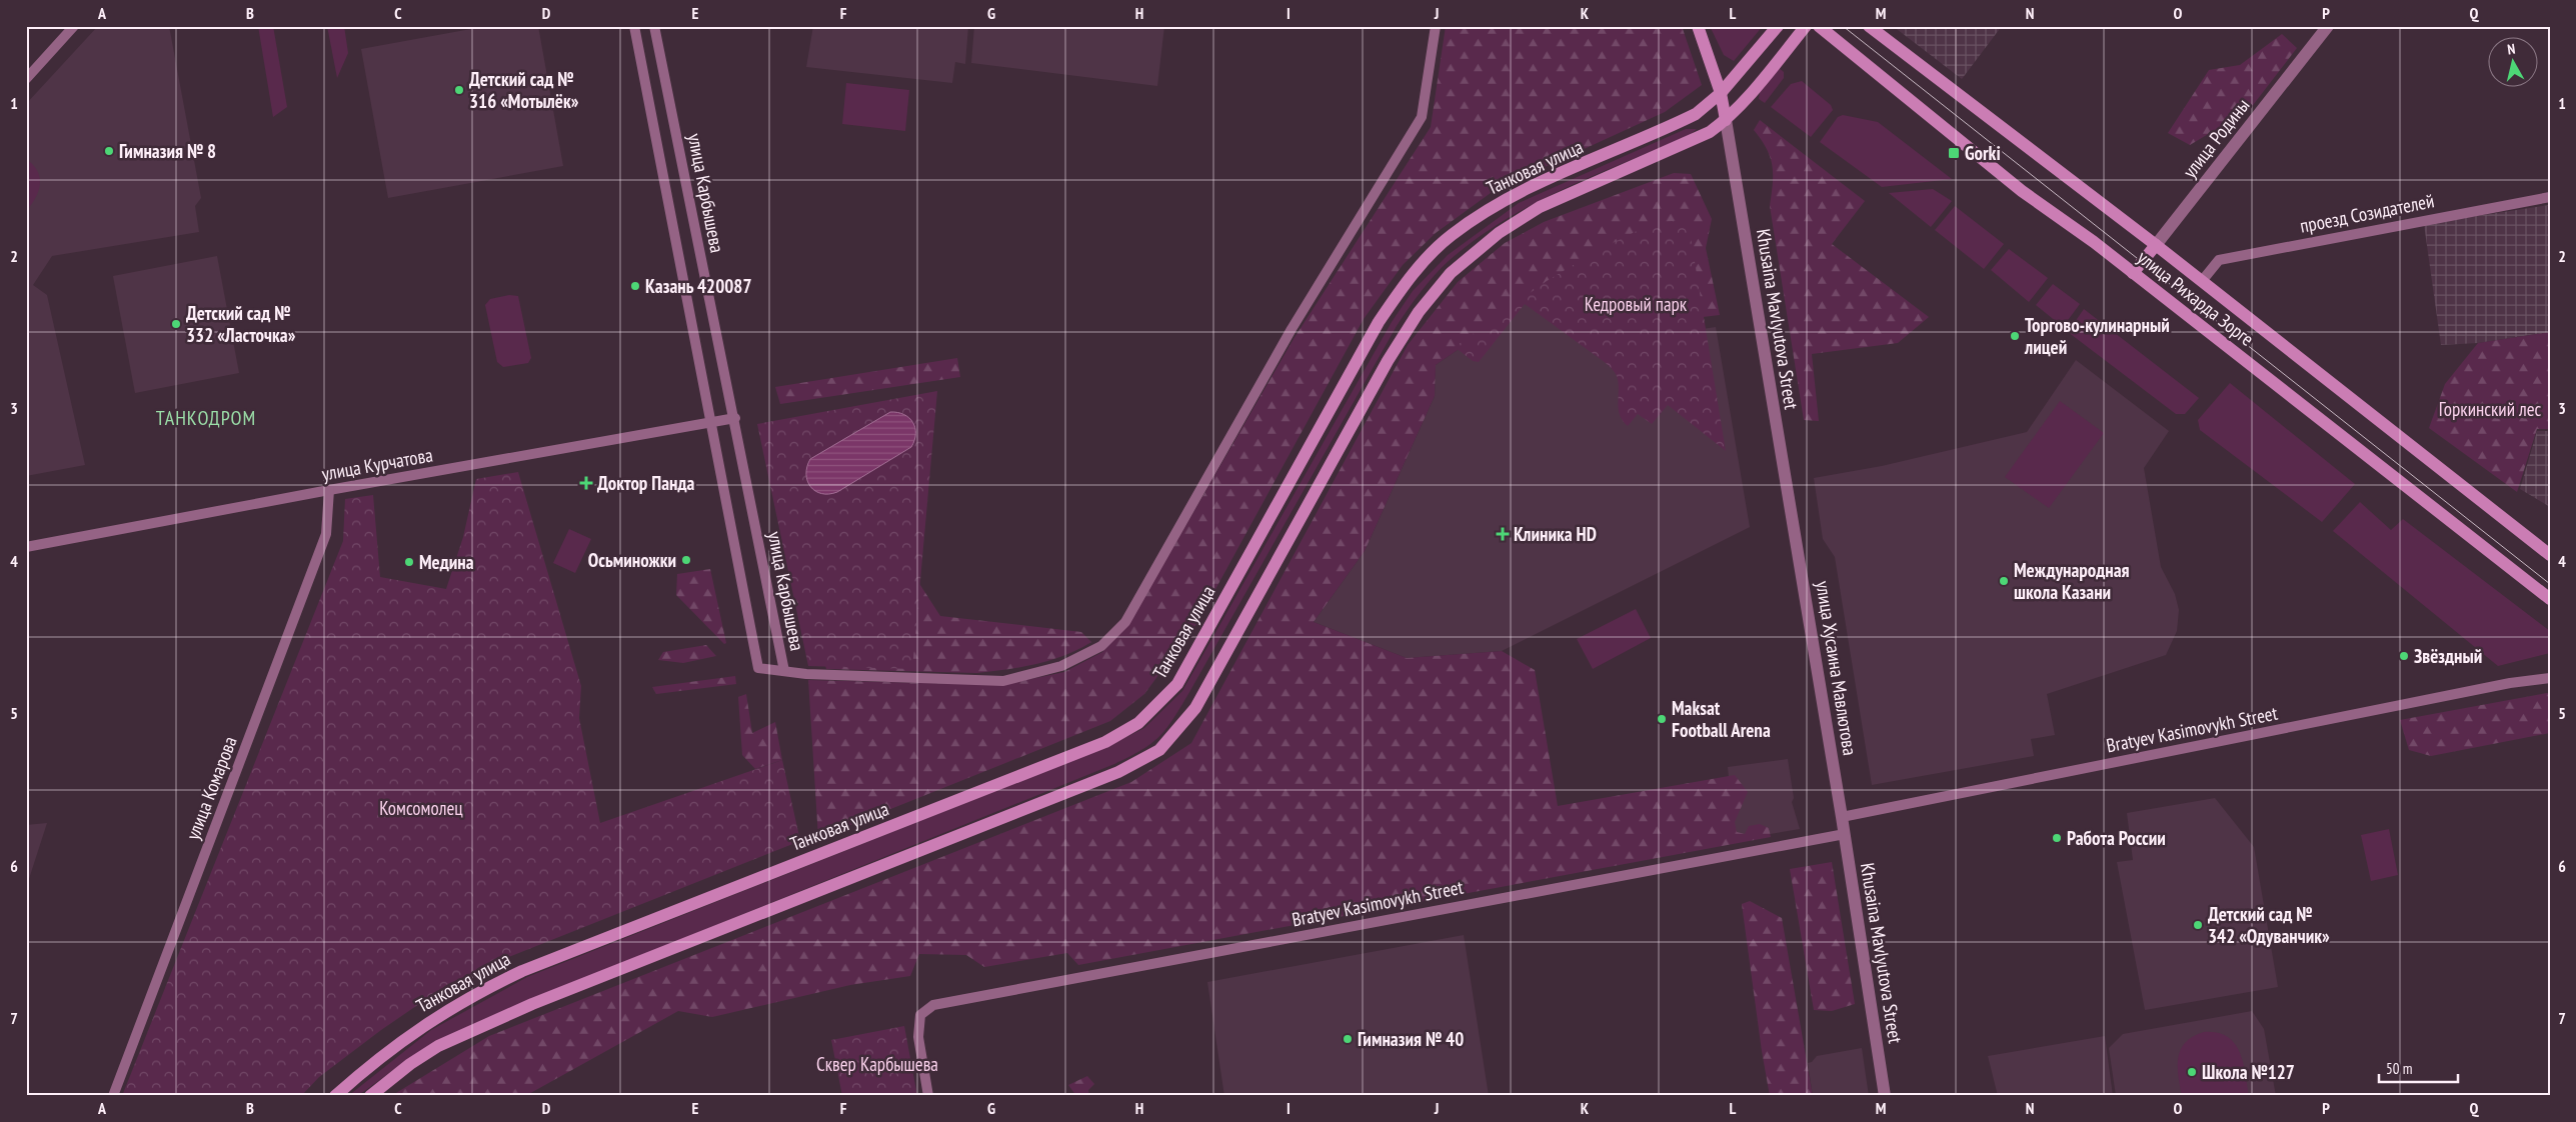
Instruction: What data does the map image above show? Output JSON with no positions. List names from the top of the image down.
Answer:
{
  "streets": {
    "main road": ["улица Родины", "Танковая улица", "улица Рихарда Зорге"],
    "street": [
      "улица Карбышева",
      "проезд Созидателей",
      "Khusaina Mavlyutova Street",
      "улица Курчатова",
      "Bratyev Kasimovykh Street",
      "улица Комарова"
    ]
  },
  "crossings": [
    ["улица Родины", "улица Рихарда Зорге"],
    ["Танковая улица", "Khusaina Mavlyutova Street"],
    ["улица Карбышева", "улица Курчатова"],
    ["проезд Созидателей", "улица Рихарда Зорге"],
    ["Khusaina Mavlyutova Street", "Bratyev Kasimovykh Street"],
    ["улица Курчатова", "улица Комарова"]
  ],
  "districts": ["ТАНКОДРОМ"],
  "parks": [
    "Кедровый парк",
    "Горкинский лес",
    "Комсомолец",
    "Сквер Карбышева"
  ],
  "places": {
    "other": [
      "Детский сад № 316 «Мотылёк»",
      "Гимназия № 8",
      "Казань 420087",
      "Детский сад № 332 «Ласточка»",
      "Торгово-кулинарный лицей",
      "Осьминожки",
      "Медина",
      "Международная школа Казани",
      "Звёздный",
      "Maksat Football Arena",
      "Работа России",
      "Детский сад № 342 «Одуванчик»",
      "Гимназия № 40",
      "Школа №127"
    ],
    "transit": ["Gorki"],
    "health": ["Доктор Панда", "Клиника HD"]
  },
  "scale_bar": "50 m",
  "north": "top",
  "grid": {
    "columns": [
      "A",
      "B",
      "C",
      "D",
      "E",
      "F",
      "G",
      "H",
      "I",
      "J",
      "K",
      "L",
      "M",
      "N",
      "O",
      "P",
      "Q"
    ],
    "rows": [
      "1",
      "2",
      "3",
      "4",
      "5",
      "6",
      "7"
    ]
  }
}
